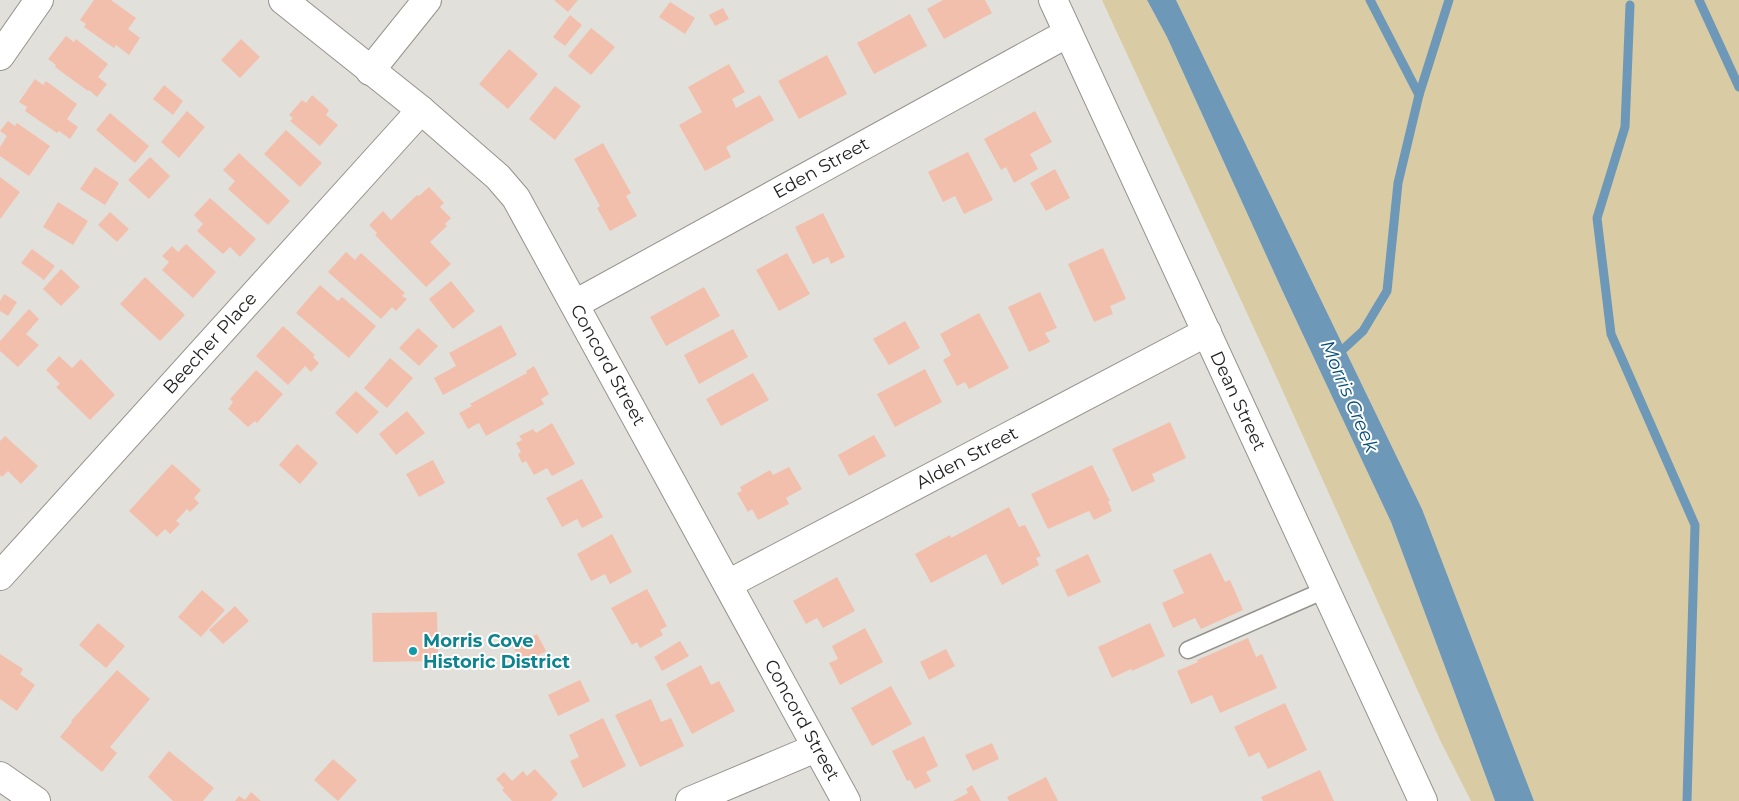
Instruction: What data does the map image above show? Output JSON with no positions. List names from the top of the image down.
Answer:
{
  "streets": {
    "street": [
      "Eden Street",
      "Beecher Place",
      "Concord Street",
      "Dean Street",
      "Alden Street"
    ]
  },
  "crossings": [
    ["Eden Street", "Concord Street"],
    ["Eden Street", "Dean Street"],
    ["Beecher Place", "Concord Street"],
    ["Concord Street", "Alden Street"],
    ["Dean Street", "Alden Street"]
  ],
  "water": ["Morris Creek"],
  "places": ["Morris Cove Historic District"]
}
